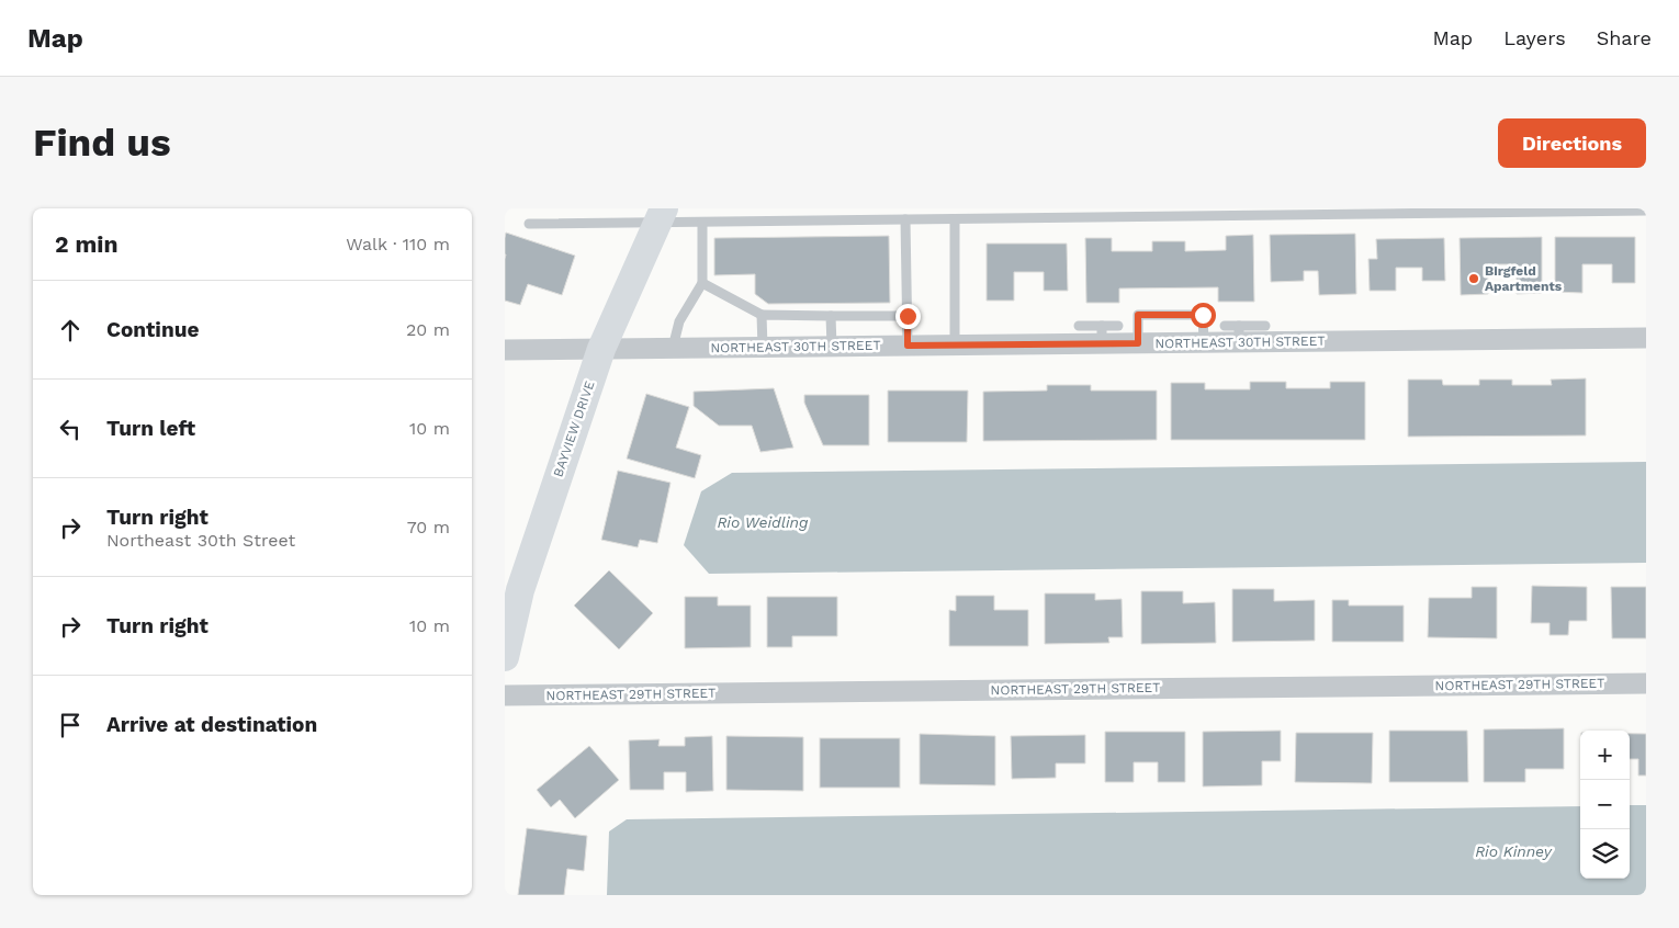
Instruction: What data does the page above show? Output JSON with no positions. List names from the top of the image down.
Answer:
{
  "streets": {
    "street": ["NORTHEAST 30TH STREET", "BAYVIEW DRIVE", "NORTHEAST 29TH STREET"]
  },
  "crossings": [
    ["NORTHEAST 30TH STREET", "BAYVIEW DRIVE"]
  ],
  "water": ["Rio Weidling", "Rio Kinney"],
  "places": ["Birgfeld Apartments"],
  "page": {
    "header": "Map",
    "nav": ["Map", "Layers", "Share"],
    "buttons": "Directions",
    "title": "Find us",
    "heading": ["2 min", "Walk · 110 m"],
    "list": [
      ["Continue", "20 m"],
      ["Turn left", "10 m"],
      ["Turn right", "Northeast 30th Street", "70 m"],
      ["Turn right", "10 m"],
      "Arrive at destination"
    ],
    "map_buttons": ["+", "−"]
  }
}
